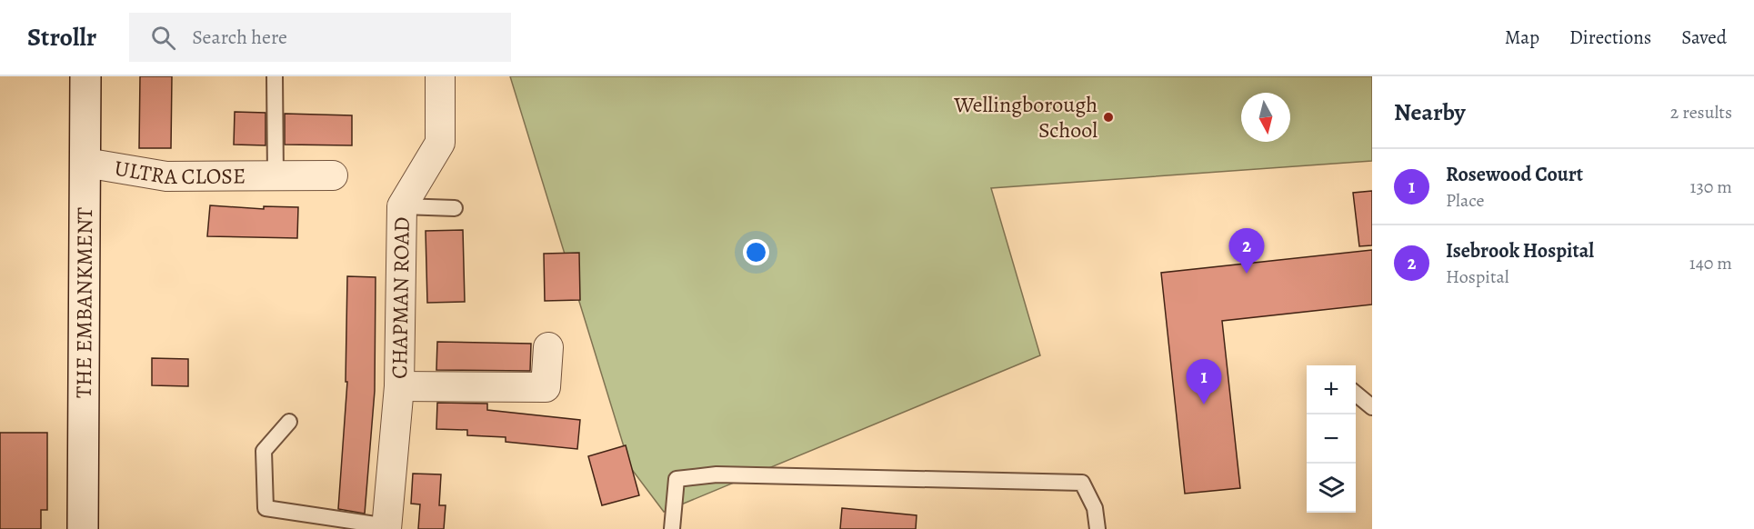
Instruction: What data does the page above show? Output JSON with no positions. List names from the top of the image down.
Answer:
{
  "streets": {
    "main road": ["THE EMBANKMENT"],
    "street": ["ULTRA CLOSE", "CHAPMAN ROAD"]
  },
  "crossings": [
    ["ULTRA CLOSE", "THE EMBANKMENT"]
  ],
  "places": ["Wellingborough School"],
  "north": "bottom",
  "page": {
    "header": "Strollr",
    "search": "Search here",
    "nav": ["Map", "Directions", "Saved"],
    "heading": ["Nearby", "2 results"],
    "list": [
      {
        "mark": "1",
        "name": "Rosewood Court",
        "note": "Place",
        "value": "130 m"
      },
      {
        "mark": "2",
        "name": "Isebrook Hospital",
        "note": "Hospital",
        "value": "140 m"
      }
    ],
    "pins": ["2", "1"],
    "map_buttons": ["+", "−"]
  }
}
